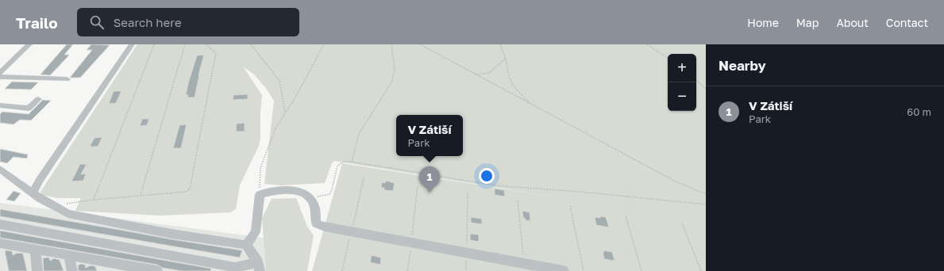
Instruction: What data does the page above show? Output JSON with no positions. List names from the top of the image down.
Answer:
{
  "page": {
    "header": "Trailo",
    "search": "Search here",
    "nav": [
      "Home",
      "Map",
      "About",
      "Contact"
    ],
    "heading": "Nearby",
    "map_buttons": ["+", "−"],
    "list": [
      {
        "mark": "1",
        "name": "V Zátiší",
        "note": "Park",
        "value": "60 m"
      }
    ],
    "popup": ["V Zátiší", "Park"],
    "pins": "1"
  }
}
